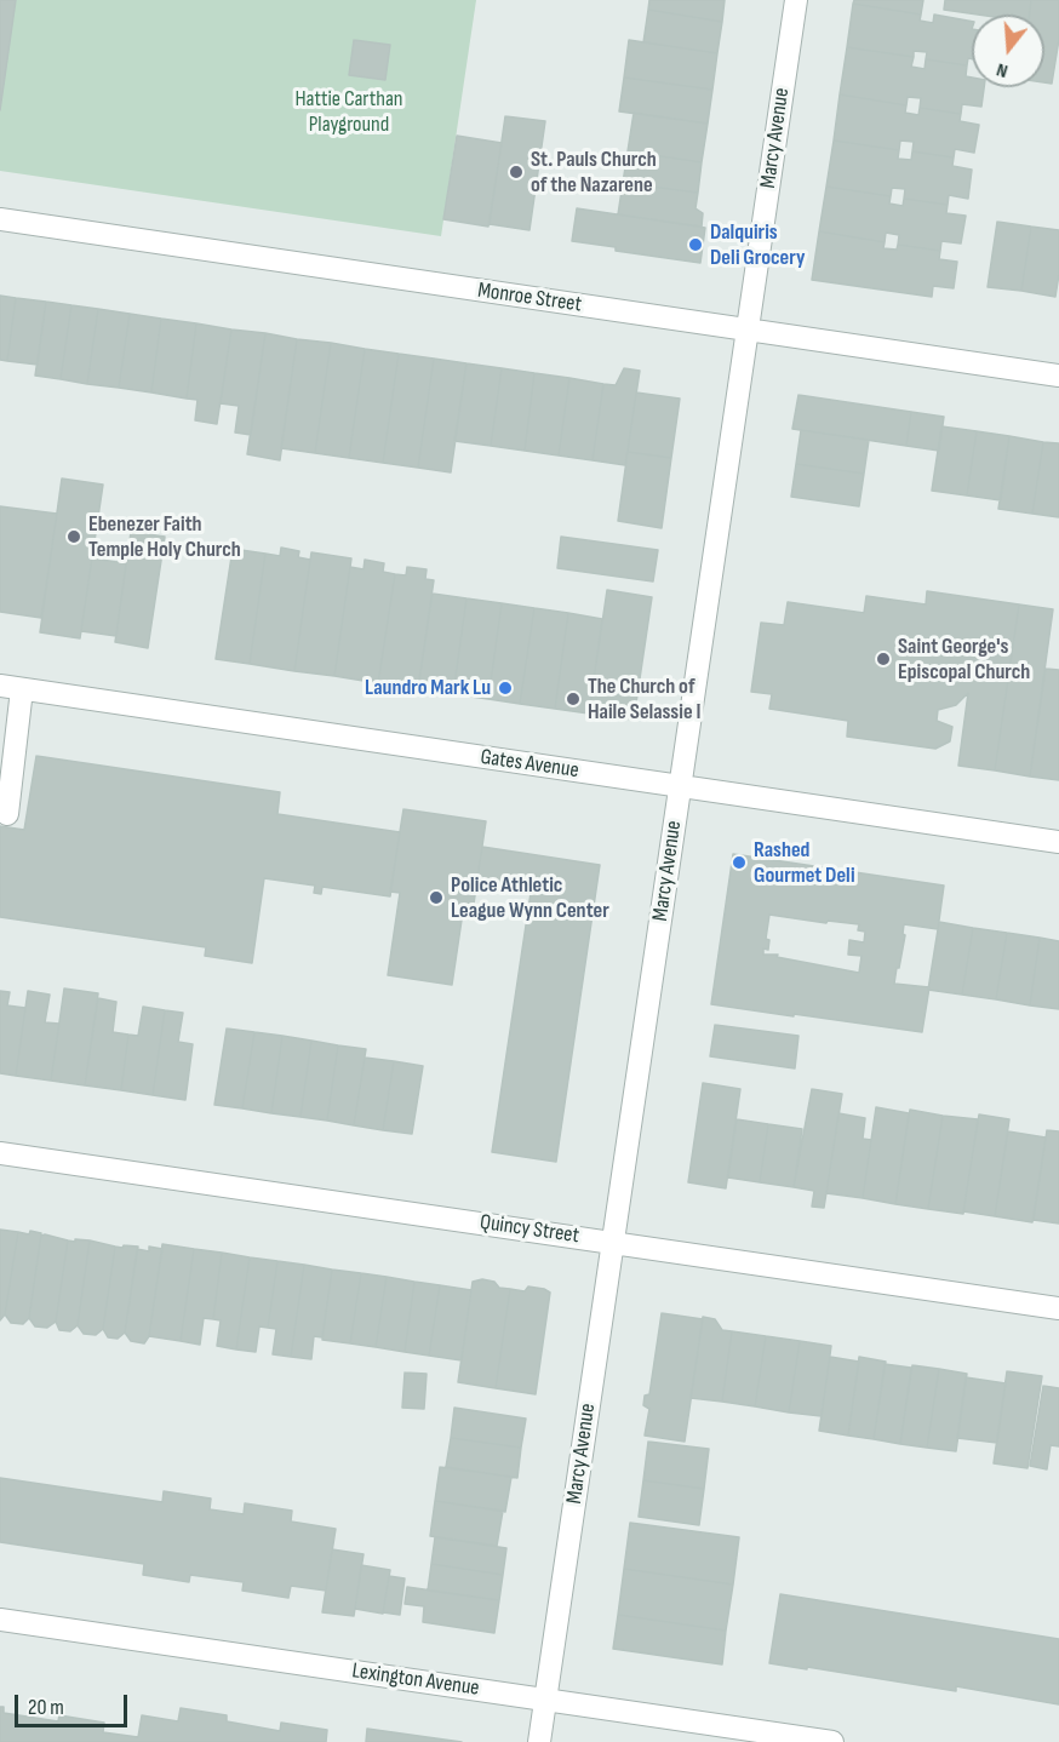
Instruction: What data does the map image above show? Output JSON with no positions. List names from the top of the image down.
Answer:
{
  "streets": {
    "street": [
      "Marcy Avenue",
      "Monroe Street",
      "Gates Avenue",
      "Quincy Street",
      "Lexington Avenue"
    ]
  },
  "crossings": [
    ["Marcy Avenue", "Monroe Street"],
    ["Marcy Avenue", "Gates Avenue"],
    ["Marcy Avenue", "Quincy Street"],
    ["Marcy Avenue", "Lexington Avenue"]
  ],
  "parks": ["Hattie Carthan Playground"],
  "places": [
    "St. Pauls Church of the Nazarene",
    "Dalquiris Deli Grocery",
    "Ebenezer Faith Temple Holy Church",
    "Saint George's Episcopal Church",
    "Laundro Mark Lu",
    "The Church of Haile Selassie I",
    "Rashed Gourmet Deli",
    "Police Athletic League Wynn Center"
  ],
  "scale_bar": "20 m",
  "north": "bottom"
}
